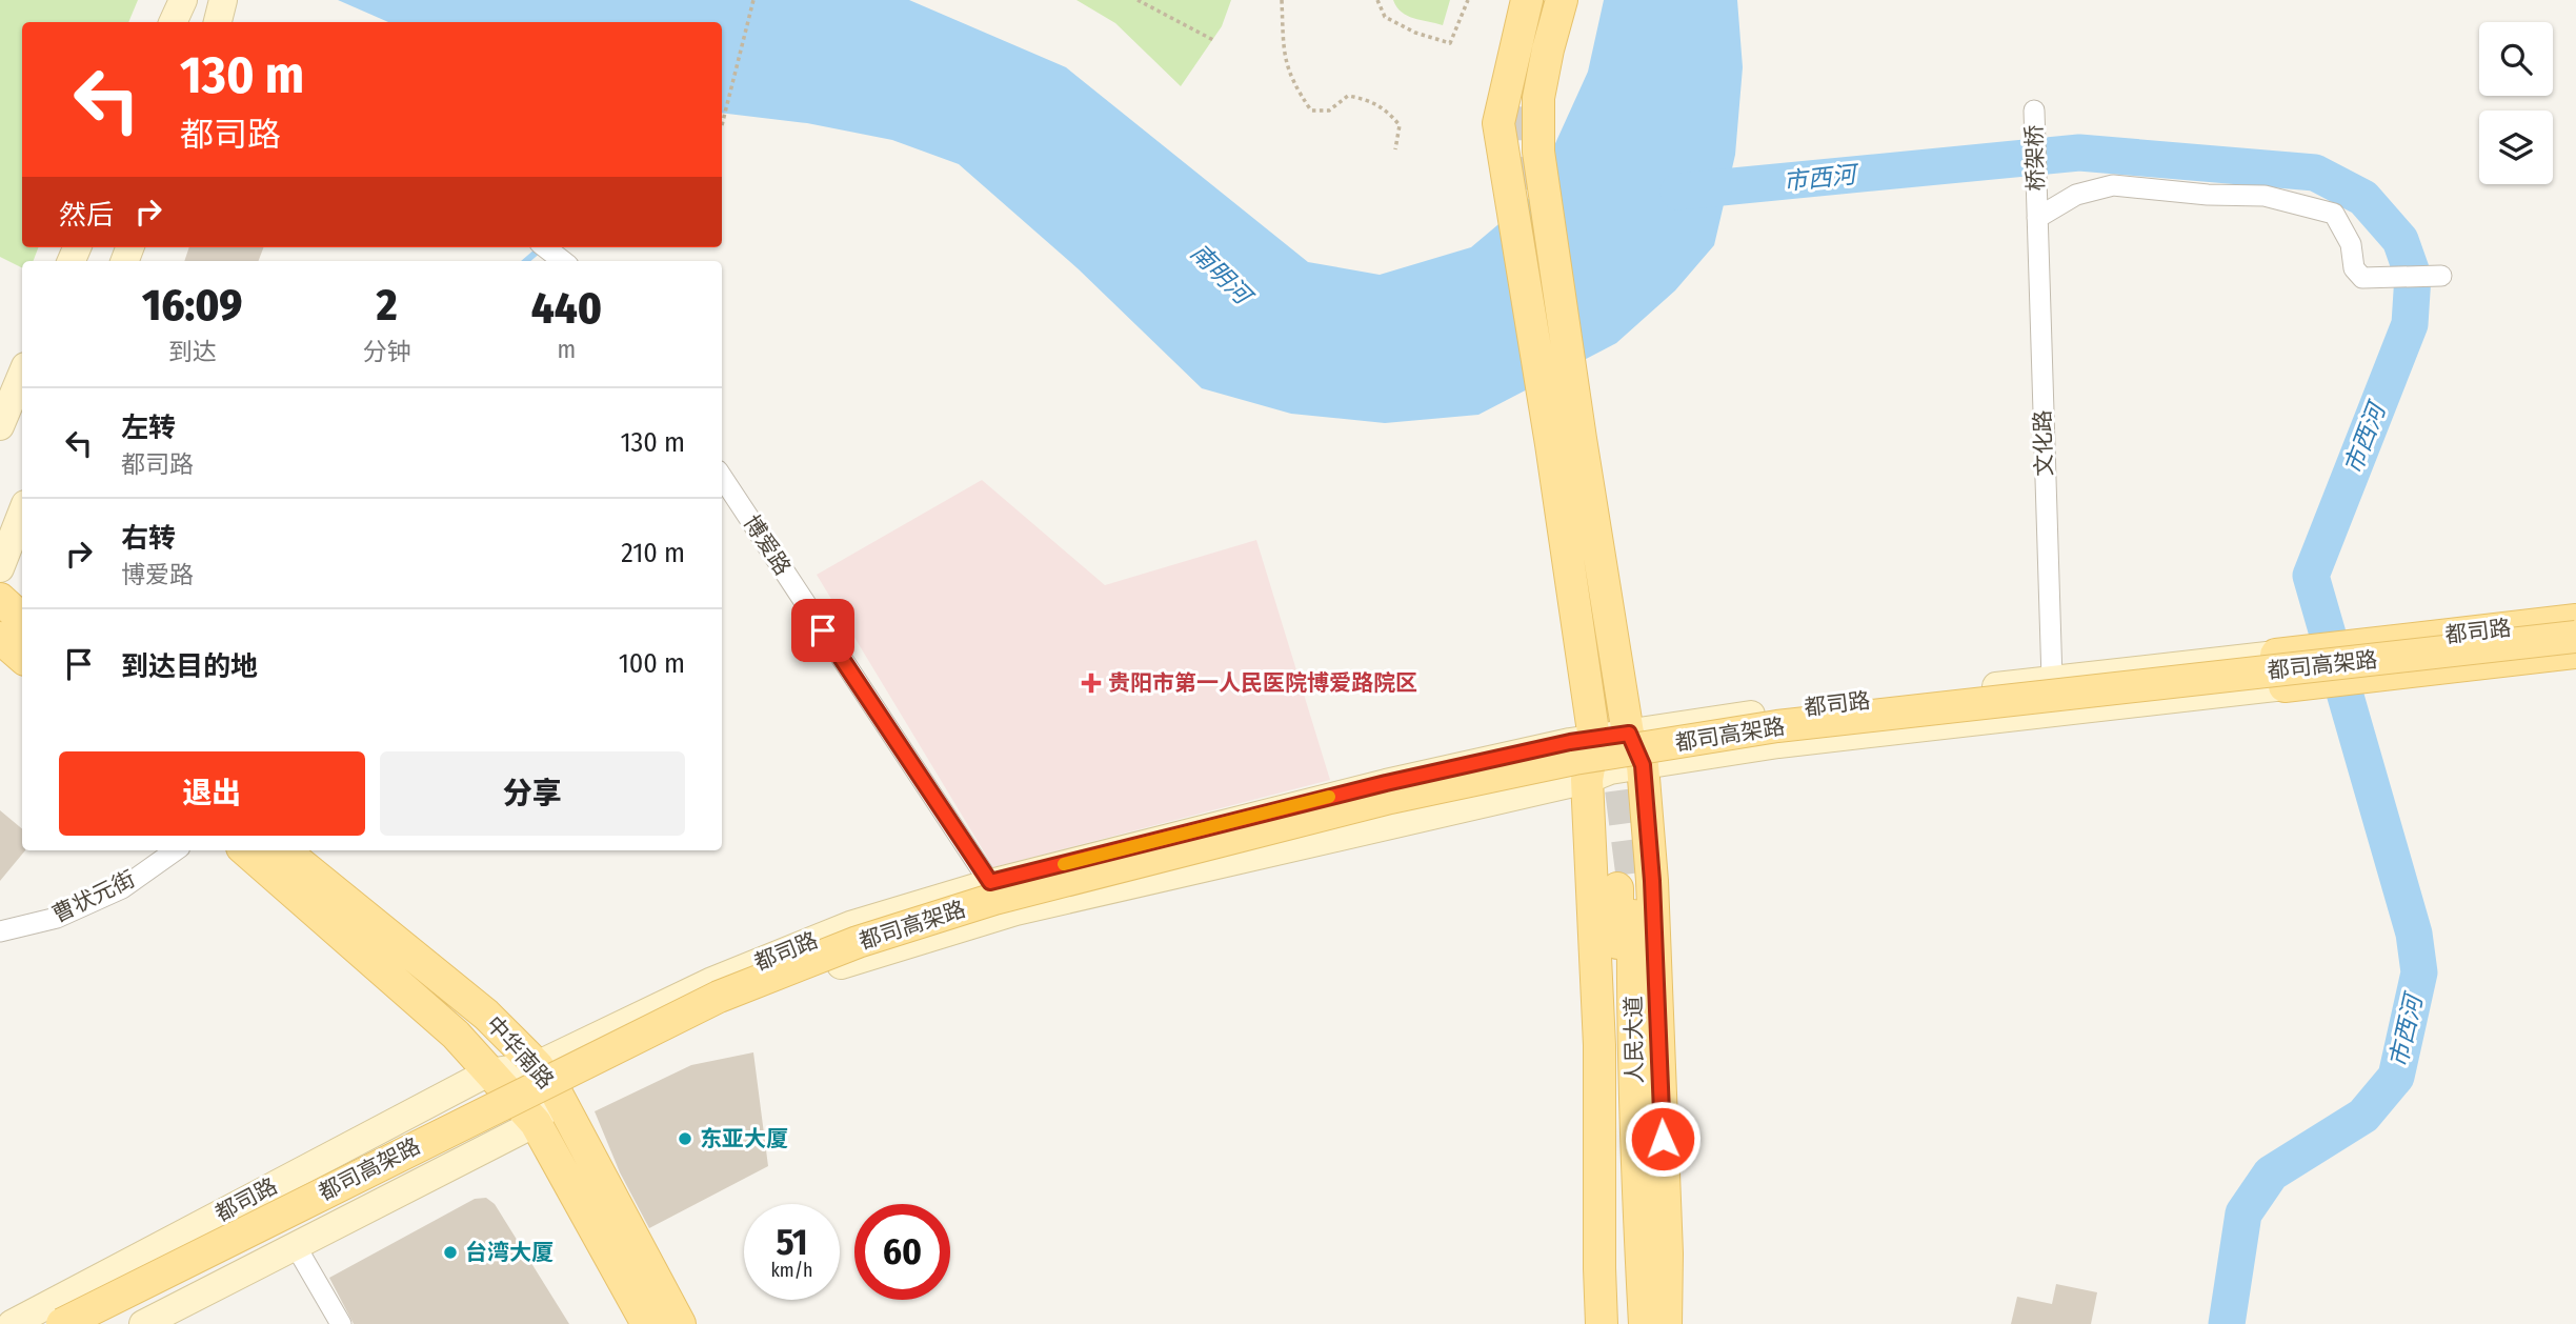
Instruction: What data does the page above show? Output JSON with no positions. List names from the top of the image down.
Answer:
{
  "streets": {
    "main road": [
      "都司路",
      "都司高架路",
      "人民大道",
      "中华南路"
    ],
    "street": [
      "桥架桥",
      "文化路",
      "博爱路",
      "曹状元街"
    ]
  },
  "crossings": [
    ["桥架桥", "文化路"],
    ["文化路", "都司路"],
    ["博爱路", "都司路"],
    ["都司路", "中华南路"]
  ],
  "water": ["市西河", "南明河"],
  "places": {
    "health": ["贵阳市第一人民医院博爱路院区"],
    "other": ["东亚大厦", "台湾大厦"]
  },
  "page": {
    "turn": ["130 m", "都司路"],
    "then": "然后",
    "eta": [
      "16:09",
      "到达",
      "2",
      "分钟",
      "440",
      "m"
    ],
    "list": [
      {
        "name": "左转",
        "note": "都司路",
        "value": "130 m"
      },
      {
        "name": "右转",
        "note": "博爱路",
        "value": "210 m"
      },
      {
        "name": "到达目的地",
        "value": "100 m"
      }
    ],
    "buttons": ["退出", "分享"],
    "speed": "51 km/h",
    "limit": "60"
  }
}
